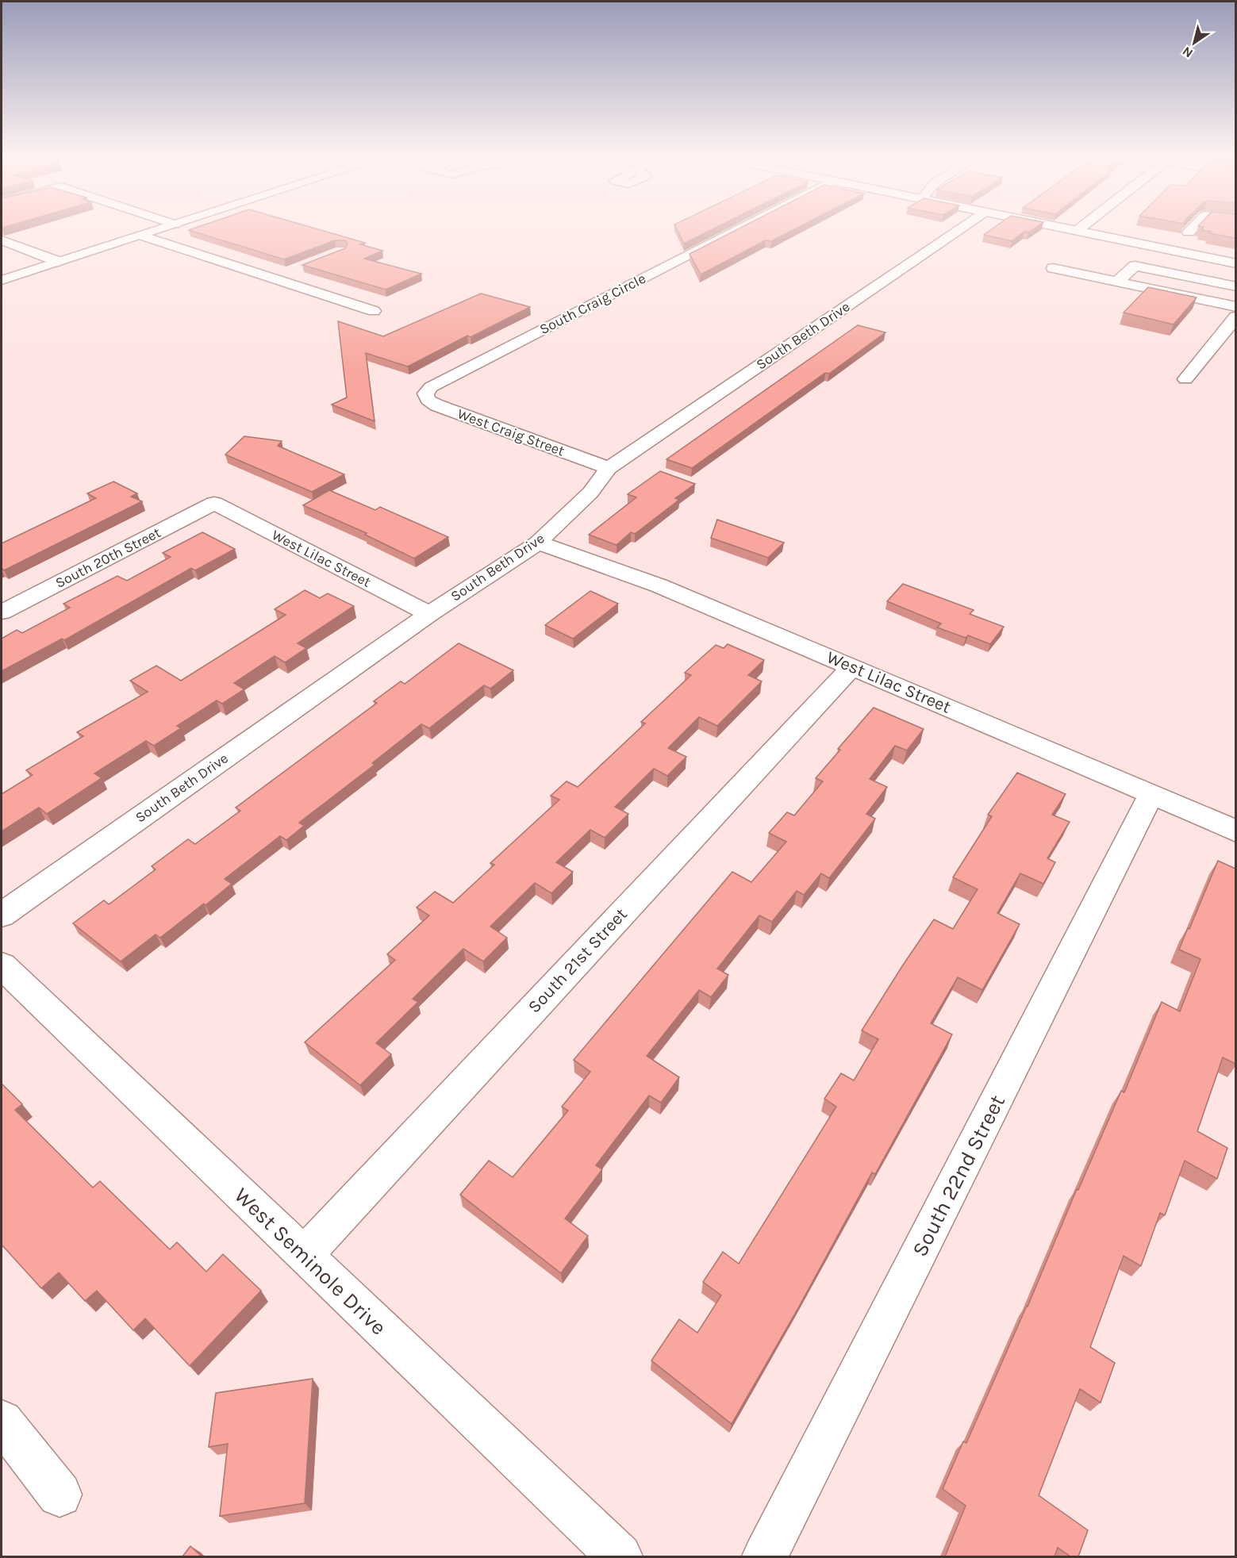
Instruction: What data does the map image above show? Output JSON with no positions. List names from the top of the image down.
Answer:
{
  "streets": {
    "street": [
      "South Craig Circle",
      "South Beth Drive",
      "West Craig Street",
      "South 20th Street",
      "West Lilac Street",
      "South 21st Street",
      "South 22nd Street",
      "West Seminole Drive"
    ]
  },
  "crossings": [
    ["South Craig Circle", "West Craig Street"],
    ["South Beth Drive", "West Craig Street"],
    ["South Beth Drive", "West Lilac Street"],
    ["South 20th Street", "West Lilac Street"],
    ["West Lilac Street", "South 21st Street"],
    ["West Lilac Street", "South 22nd Street"],
    ["South 21st Street", "West Seminole Drive"]
  ],
  "north": "bottom left"
}
